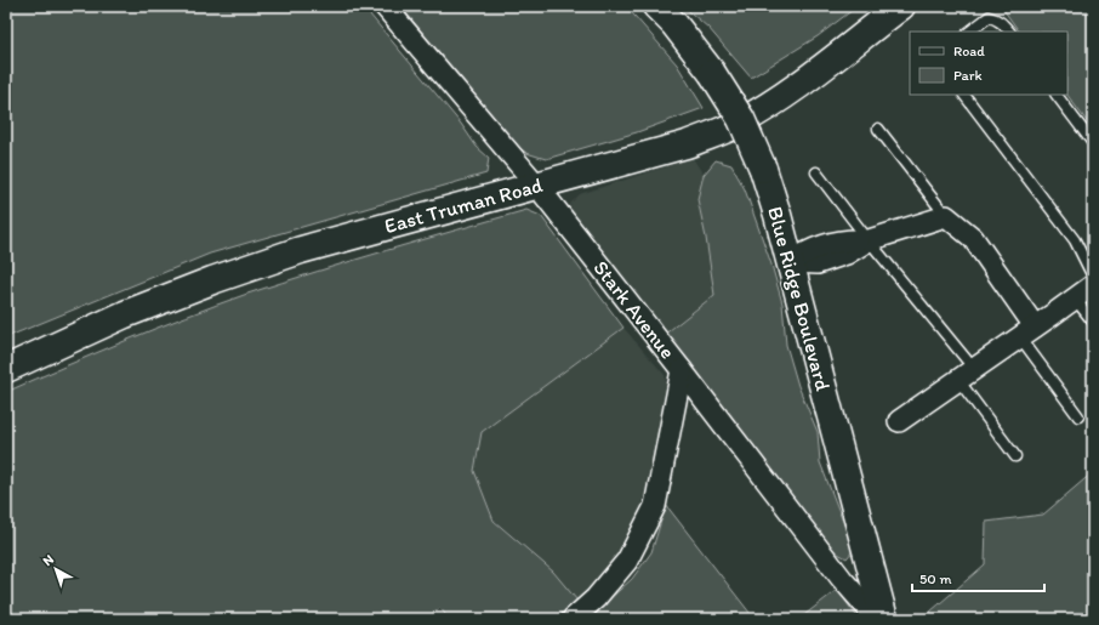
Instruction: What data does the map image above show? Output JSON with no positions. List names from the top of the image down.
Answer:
{
  "streets": {
    "main road": ["East Truman Road", "Blue Ridge Boulevard"],
    "street": ["Stark Avenue"]
  },
  "crossings": [
    ["East Truman Road", "Stark Avenue"]
  ],
  "legend": ["Road", "Park"],
  "scale_bar": "50 m",
  "north": "top left"
}
